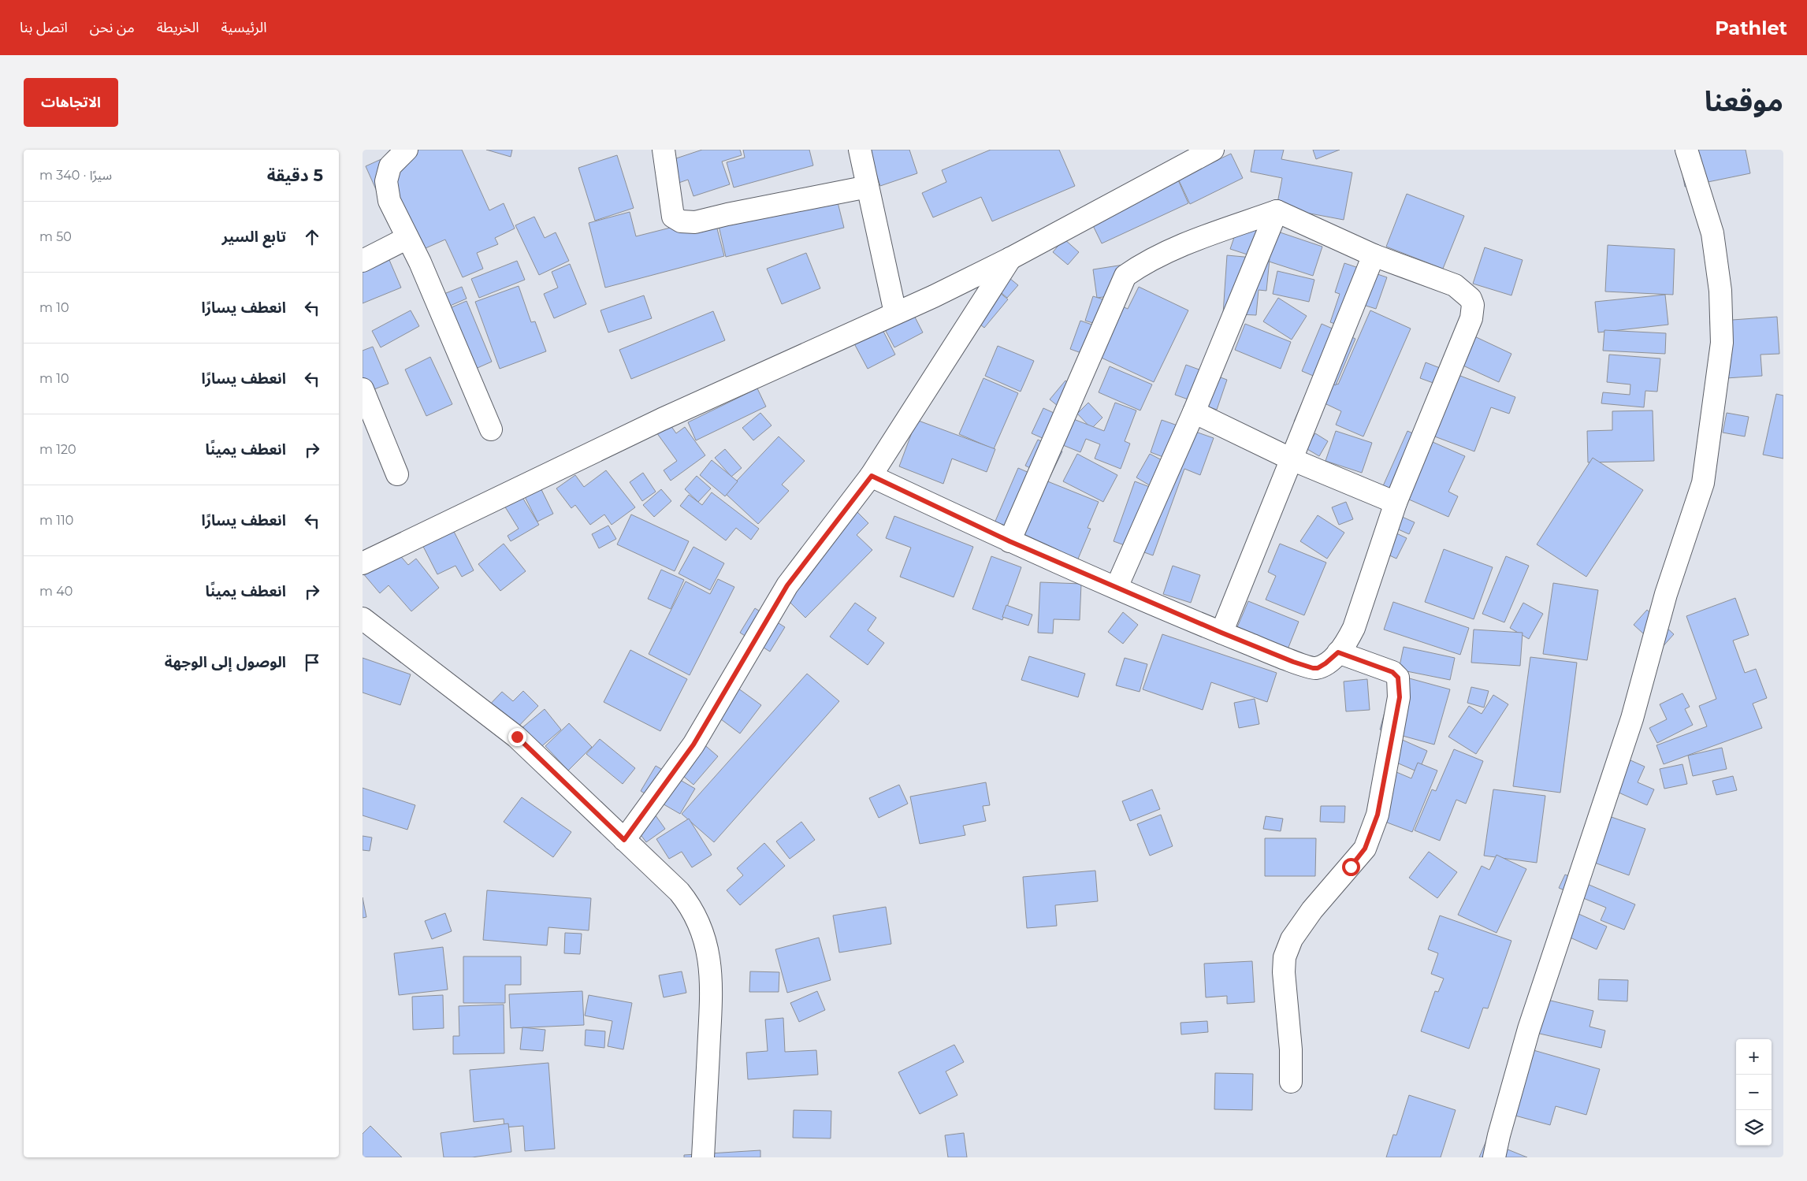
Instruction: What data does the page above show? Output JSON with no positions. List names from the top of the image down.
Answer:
{
  "page": {
    "header": "Pathlet",
    "nav": [
      "الرئيسية",
      "الخريطة",
      "من نحن",
      "اتصل بنا"
    ],
    "title": "موقعنا",
    "buttons": "الاتجاهات",
    "heading": ["5 دقيقة", "سيرًا · 340 m"],
    "list": [
      ["تابع السير", "50 m"],
      ["انعطف يسارًا", "10 m"],
      ["انعطف يسارًا", "10 m"],
      ["انعطف يمينًا", "120 m"],
      ["انعطف يسارًا", "110 m"],
      ["انعطف يمينًا", "40 m"],
      "الوصول إلى الوجهة"
    ],
    "map_buttons": ["+", "−"]
  }
}
